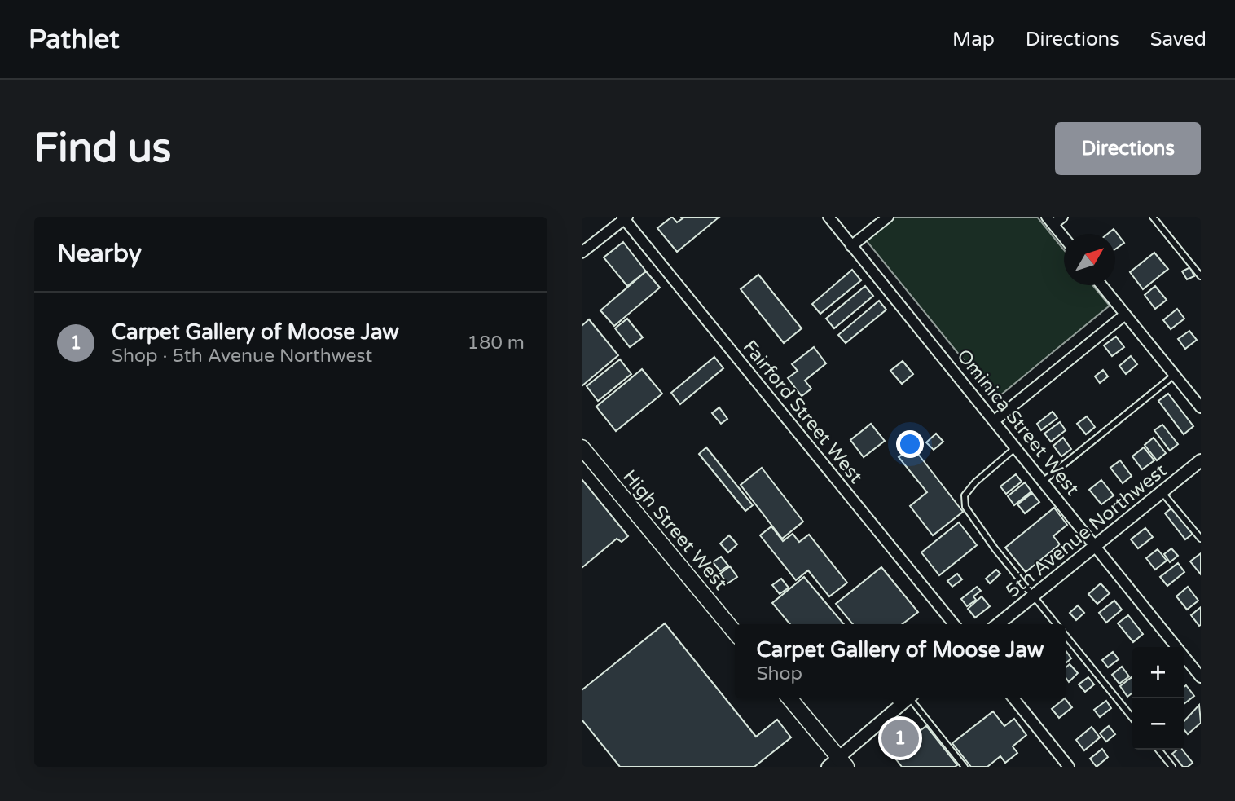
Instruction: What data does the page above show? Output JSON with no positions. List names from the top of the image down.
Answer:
{
  "streets": {
    "main road": ["High Street West"],
    "street": ["Fairford Street West", "Ominica Street West", "5th Avenue Northwest"]
  },
  "crossings": [
    ["Ominica Street West", "5th Avenue Northwest"]
  ],
  "north": "top right",
  "page": {
    "header": "Pathlet",
    "nav": ["Map", "Directions", "Saved"],
    "buttons": "Directions",
    "title": "Find us",
    "heading": "Nearby",
    "list": [
      {
        "mark": "1",
        "name": "Carpet Gallery of Moose Jaw",
        "note": "Shop · 5th Avenue Northwest",
        "value": "180 m"
      }
    ],
    "popup": ["Carpet Gallery of Moose Jaw", "Shop"],
    "map_buttons": ["+", "−"],
    "pins": "1"
  }
}
